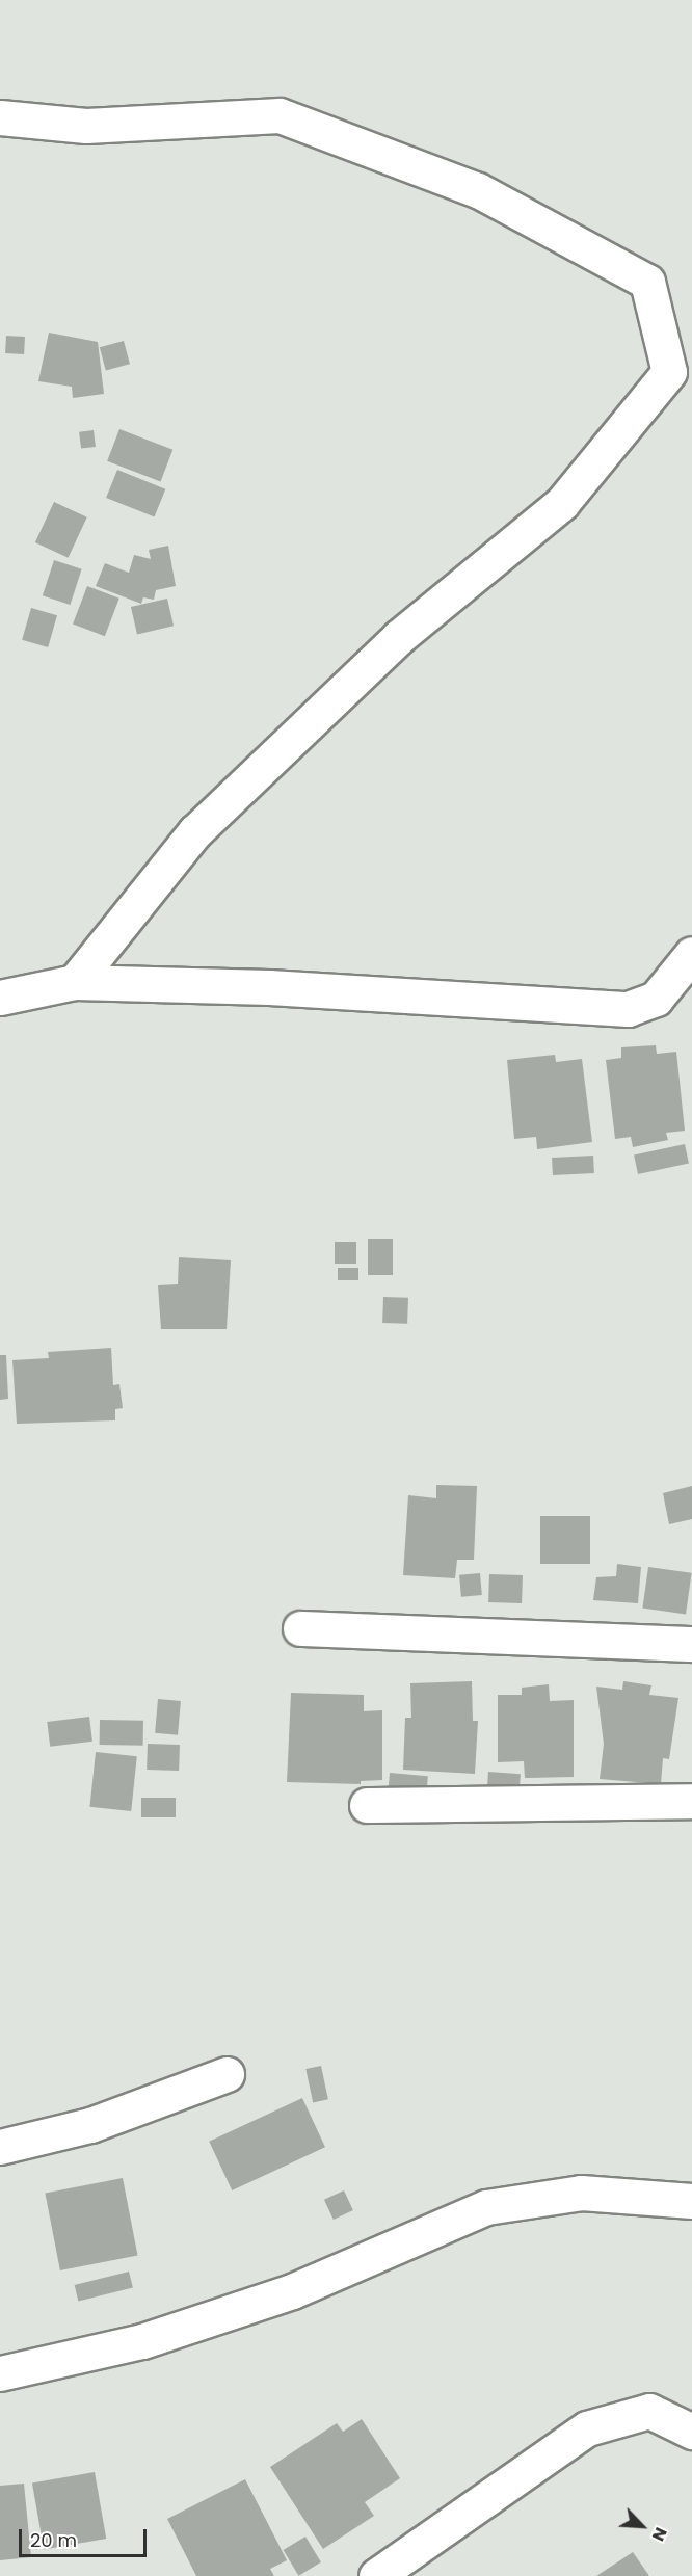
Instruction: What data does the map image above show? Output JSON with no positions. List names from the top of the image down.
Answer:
{
  "scale_bar": "20 m",
  "north": "bottom right"
}
